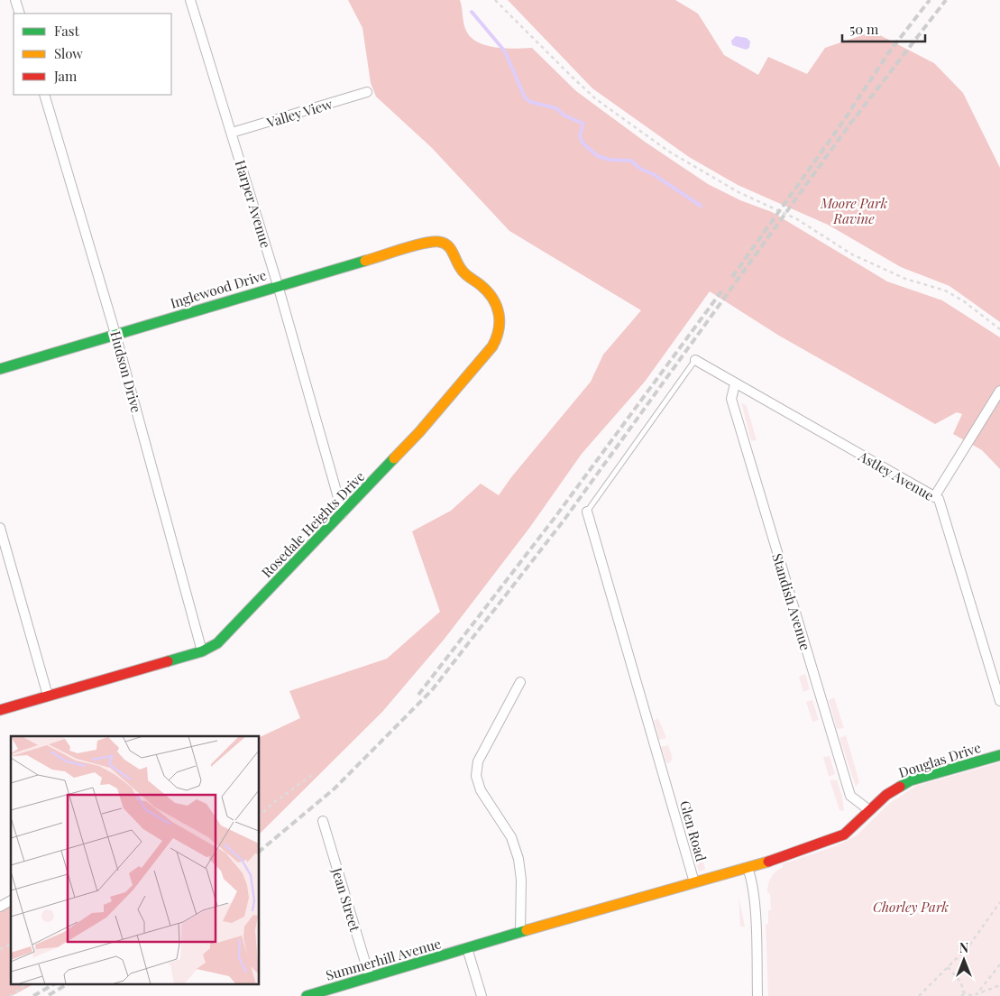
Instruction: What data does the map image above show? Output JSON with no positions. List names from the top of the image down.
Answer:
{
  "streets": {
    "street": [
      "Valley View",
      "Harper Avenue",
      "Inglewood Drive",
      "Hudson Drive",
      "Astley Avenue",
      "Rosedale Heights Drive",
      "Standish Avenue",
      "Douglas Drive",
      "Glen Road",
      "Jean Street",
      "Summerhill Avenue"
    ]
  },
  "crossings": [
    ["Valley View", "Harper Avenue"],
    ["Harper Avenue", "Inglewood Drive"],
    ["Harper Avenue", "Rosedale Heights Drive"],
    ["Inglewood Drive", "Hudson Drive"],
    ["Inglewood Drive", "Rosedale Heights Drive"],
    ["Hudson Drive", "Rosedale Heights Drive"],
    ["Astley Avenue", "Standish Avenue"],
    ["Standish Avenue", "Douglas Drive"],
    ["Douglas Drive", "Glen Road"],
    ["Glen Road", "Summerhill Avenue"],
    ["Jean Street", "Summerhill Avenue"]
  ],
  "parks": ["Moore Park Ravine", "Chorley Park"],
  "legend": ["Fast", "Slow", "Jam"],
  "scale_bar": "50 m",
  "north": "top"
}
